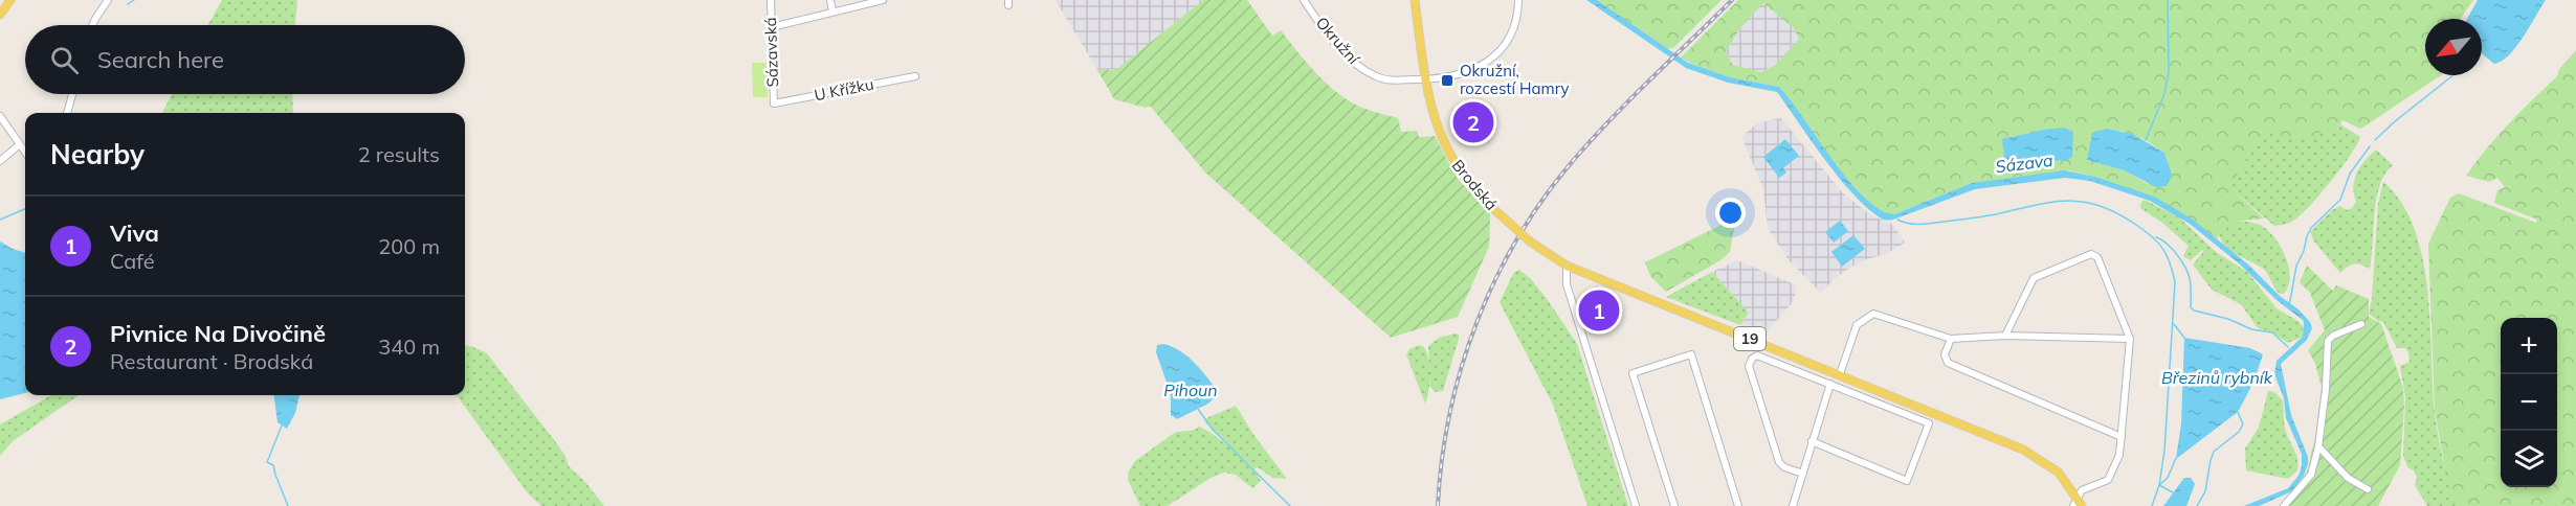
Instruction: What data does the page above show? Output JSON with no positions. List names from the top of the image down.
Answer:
{
  "streets": {
    "main road": ["Brodská", "19"],
    "street": ["Okružní", "Sázavská", "U Křížku"]
  },
  "crossings": [
    ["Okružní", "Brodská"],
    ["Sázavská", "U Křížku"],
    ["Brodská", "19"]
  ],
  "water": ["Sázava", "Březinů rybník", "Pihoun"],
  "places": {
    "transit": ["Okružní, rozcestí Hamry"]
  },
  "north": "bottom left",
  "page": {
    "search": "Search here",
    "pins": ["2", "1"],
    "heading": ["Nearby", "2 results"],
    "list": [
      {
        "mark": "1",
        "name": "Viva",
        "note": "Café",
        "value": "200 m"
      },
      {
        "mark": "2",
        "name": "Pivnice Na Divočině",
        "note": "Restaurant · Brodská",
        "value": "340 m"
      }
    ],
    "map_buttons": ["+", "−"]
  }
}
